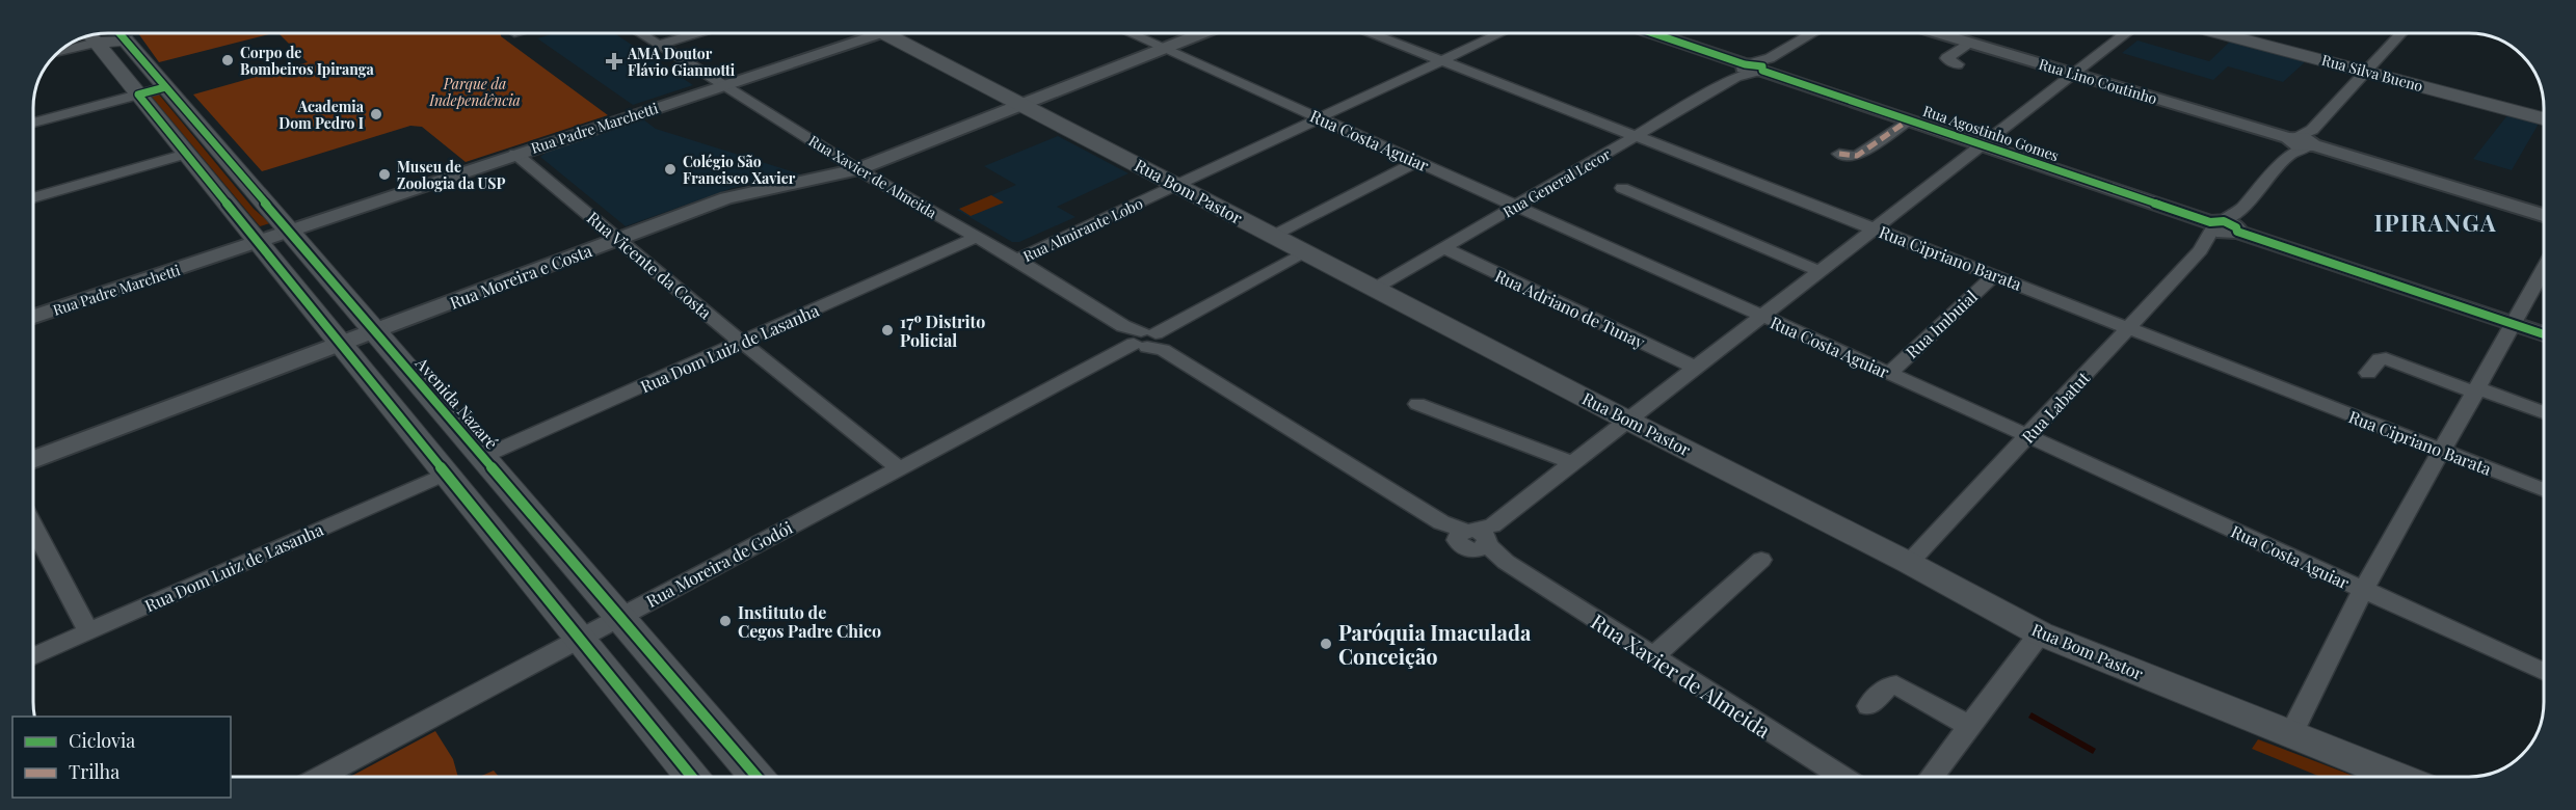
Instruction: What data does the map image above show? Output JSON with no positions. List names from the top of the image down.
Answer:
{
  "streets": {
    "main road": ["Rua Silva Bueno", "Rua Bom Pastor", "Avenida Nazaré"],
    "street": [
      "Rua Lino Coutinho",
      "Rua Padre Marchetti",
      "Rua Agostinho Gomes",
      "Rua Costa Aguiar",
      "Rua Xavier de Almeida",
      "Rua General Lecor",
      "Rua Almirante Lobo",
      "Rua Cipriano Barata",
      "Rua Vicente da Costa",
      "Rua Moreira e Costa",
      "Rua Adriano de Tunay",
      "Rua Imbuial",
      "Rua Dom Luiz de Lasanha",
      "Rua Labatut",
      "Rua Moreira de Godói"
    ]
  },
  "crossings": [
    ["Rua Silva Bueno", "Rua Labatut"],
    ["Rua Lino Coutinho", "Rua Labatut"],
    ["Rua Padre Marchetti", "Rua Xavier de Almeida"],
    ["Rua Padre Marchetti", "Rua Bom Pastor"],
    ["Rua Padre Marchetti", "Rua Vicente da Costa"],
    ["Rua Padre Marchetti", "Avenida Nazaré"],
    ["Rua Agostinho Gomes", "Rua General Lecor"],
    ["Rua Agostinho Gomes", "Rua Labatut"],
    ["Rua Costa Aguiar", "Rua General Lecor"],
    ["Rua Costa Aguiar", "Rua Almirante Lobo"],
    ["Rua Costa Aguiar", "Rua Moreira e Costa"],
    ["Rua Costa Aguiar", "Rua Imbuial"],
    ["Rua Costa Aguiar", "Rua Labatut"],
    ["Rua Xavier de Almeida", "Rua Almirante Lobo"],
    ["Rua Xavier de Almeida", "Rua Moreira e Costa"],
    ["Rua Xavier de Almeida", "Rua Dom Luiz de Lasanha"],
    ["Rua Xavier de Almeida", "Rua Moreira de Godói"],
    ["Rua General Lecor", "Rua Bom Pastor"],
    ["Rua General Lecor", "Rua Cipriano Barata"],
    ["Rua General Lecor", "Rua Adriano de Tunay"],
    ["Rua Bom Pastor", "Rua Almirante Lobo"],
    ["Rua Bom Pastor", "Rua Moreira e Costa"],
    ["Rua Bom Pastor", "Rua Labatut"],
    ["Rua Bom Pastor", "Rua Moreira de Godói"],
    ["Rua Almirante Lobo", "Rua Cipriano Barata"],
    ["Rua Cipriano Barata", "Rua Imbuial"],
    ["Rua Cipriano Barata", "Rua Labatut"],
    ["Rua Vicente da Costa", "Rua Moreira e Costa"],
    ["Rua Vicente da Costa", "Rua Dom Luiz de Lasanha"],
    ["Rua Vicente da Costa", "Rua Moreira de Godói"],
    ["Rua Moreira e Costa", "Avenida Nazaré"],
    ["Rua Dom Luiz de Lasanha", "Avenida Nazaré"],
    ["Avenida Nazaré", "Rua Moreira de Godói"]
  ],
  "districts": ["IPIRANGA"],
  "parks": ["Parque da Independência"],
  "places": {
    "other": [
      "Corpo de Bombeiros Ipiranga",
      "Academia Dom Pedro I",
      "Colégio São Francisco Xavier",
      "Museu de Zoologia da USP",
      "17º Distrito Policial",
      "Instituto de Cegos Padre Chico",
      "Paróquia Imaculada Conceição"
    ],
    "health": ["AMA Doutor Flávio Giannotti"]
  },
  "legend": ["Ciclovia", "Trilha"]
}
